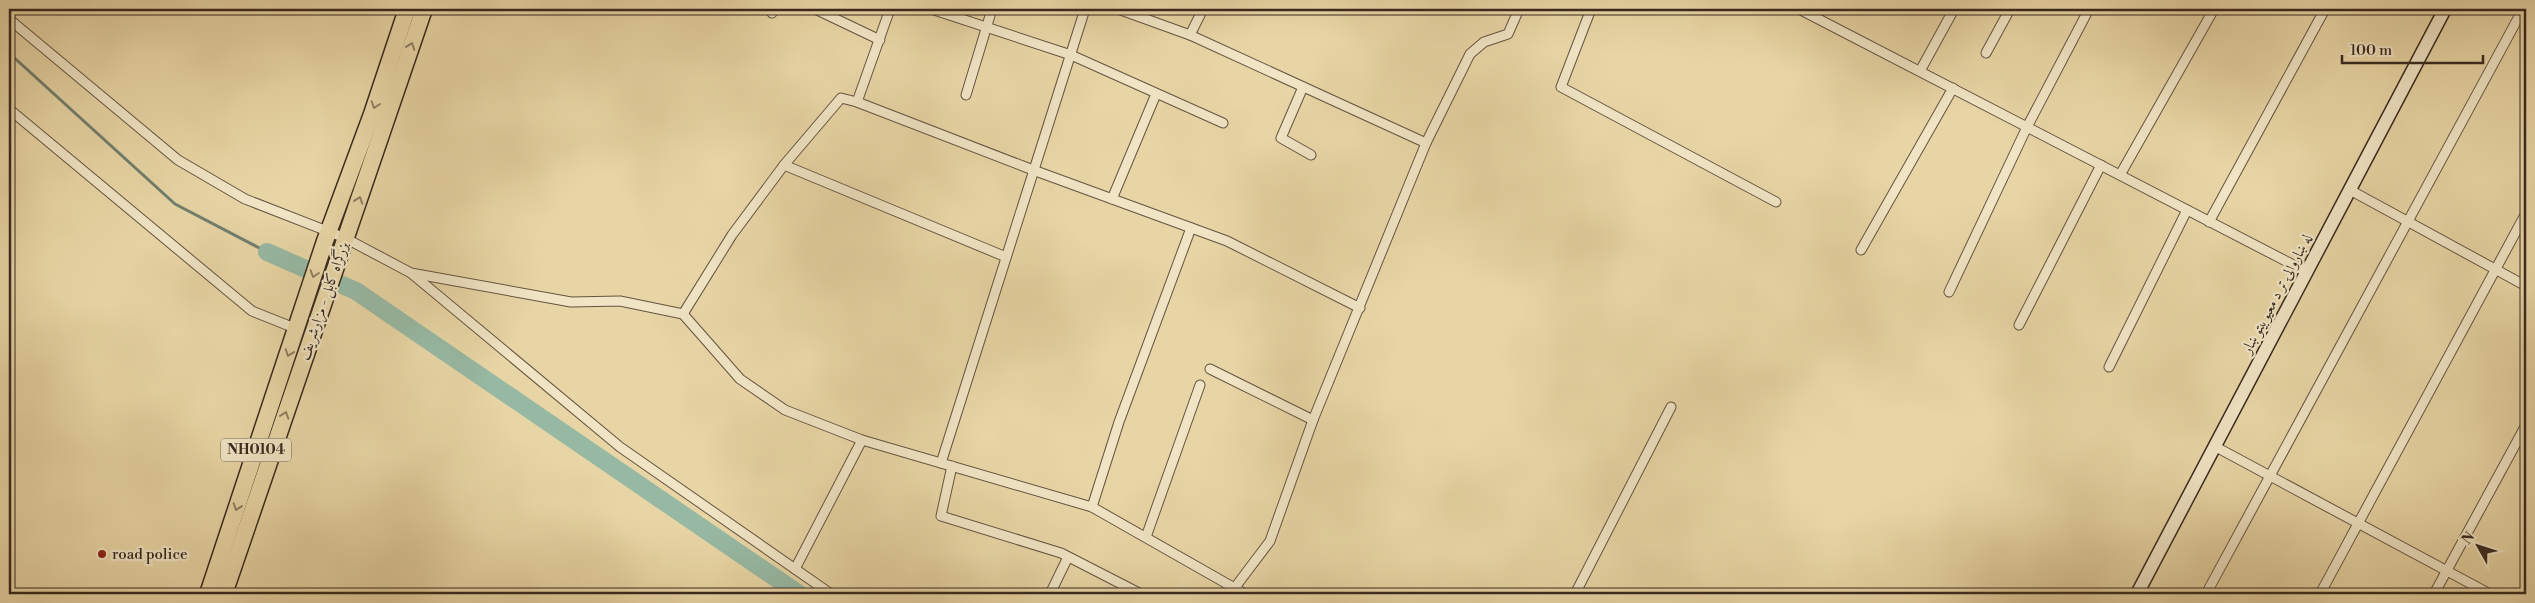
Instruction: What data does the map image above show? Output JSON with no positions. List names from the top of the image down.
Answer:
{
  "streets": {
    "highway": ["بزرگراه کابل - مزارشریف", "NH0104"],
    "street": ["له ښاروالۍ تر د معیوبیتو ښار"]
  },
  "places": ["road police"],
  "scale_bar": "100 m",
  "north": "top left"
}
